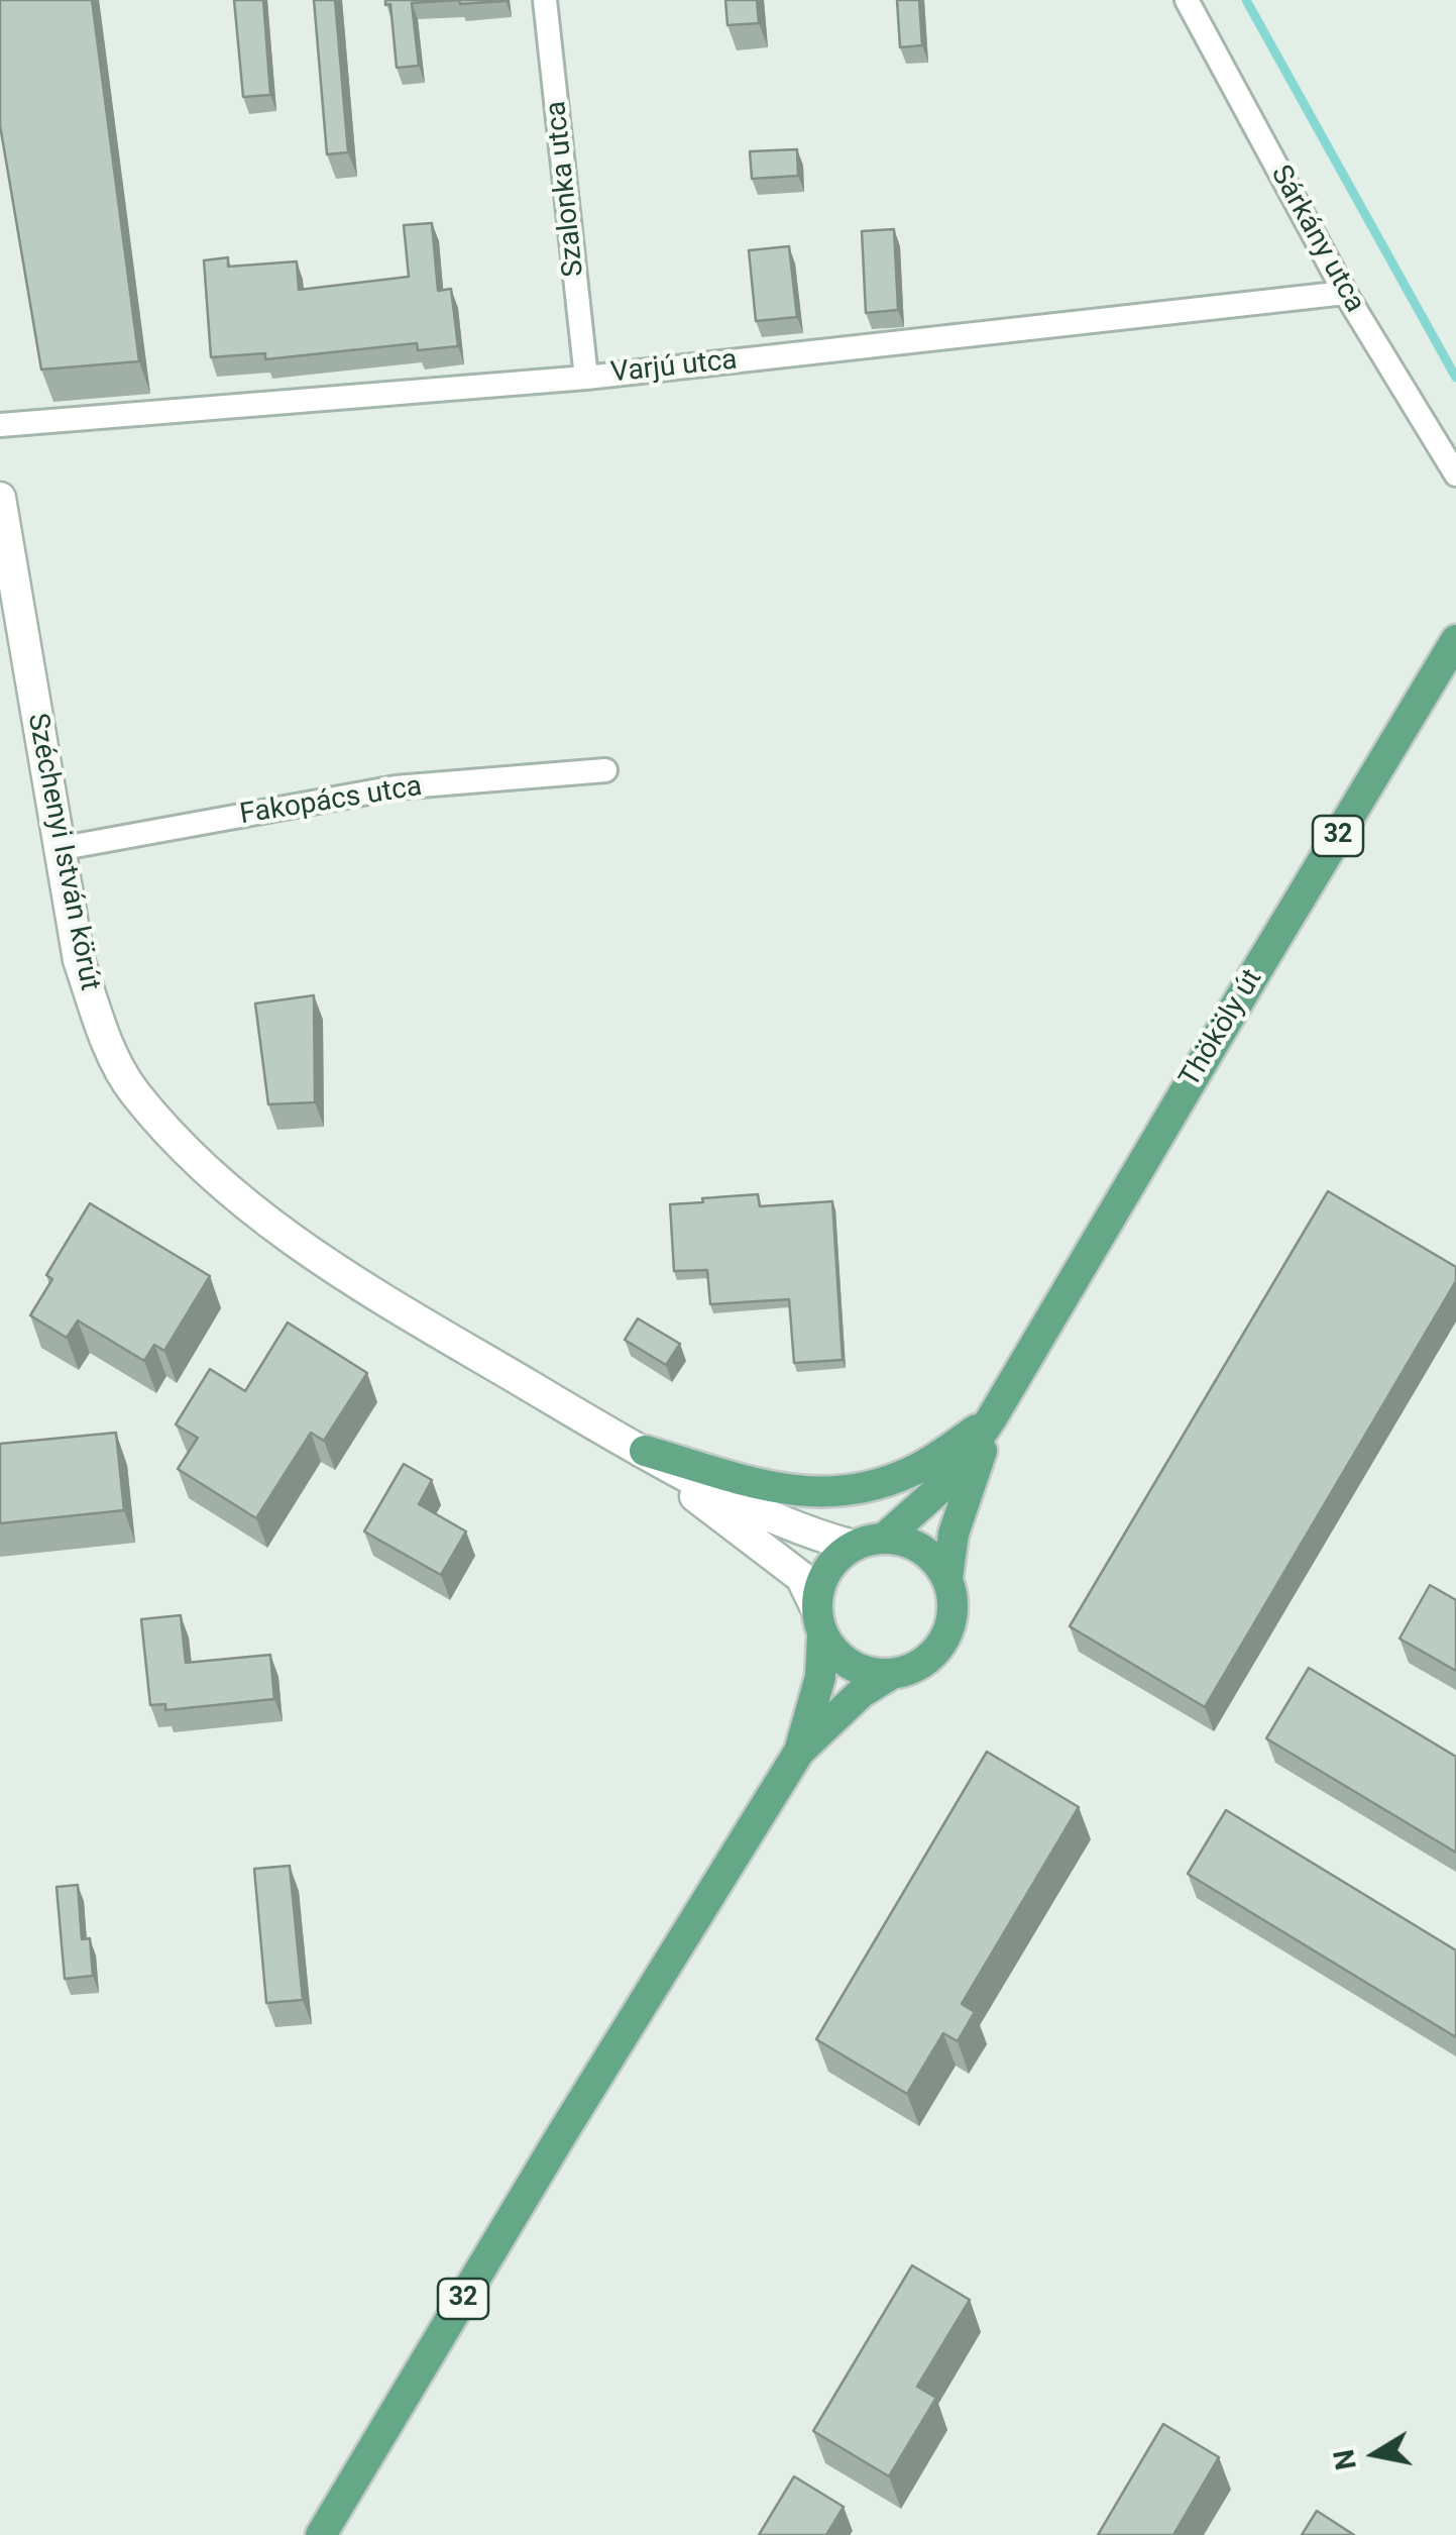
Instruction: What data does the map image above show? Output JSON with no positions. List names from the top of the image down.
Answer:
{
  "streets": {
    "main road": ["32", "Thököly út"],
    "street": [
      "Szalonka utca",
      "Sárkány utca",
      "Varjú utca",
      "Fakopács utca",
      "Széchenyi István körút"
    ]
  },
  "crossings": [
    ["Szalonka utca", "Varjú utca"],
    ["Sárkány utca", "Varjú utca"],
    ["Fakopács utca", "Széchenyi István körút"],
    ["32", "Széchenyi István körút"],
    ["32", "Thököly út"],
    ["Széchenyi István körút", "Thököly út"]
  ],
  "north": "left"
}
